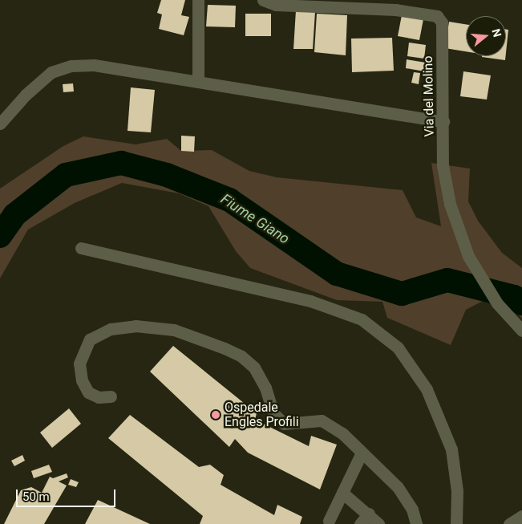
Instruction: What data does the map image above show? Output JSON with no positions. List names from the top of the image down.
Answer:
{
  "streets": {
    "street": ["Via del Molino"]
  },
  "water": ["Fiume Giano"],
  "places": ["Ospedale Engles Profili"],
  "scale_bar": "50 m",
  "north": "right"
}
